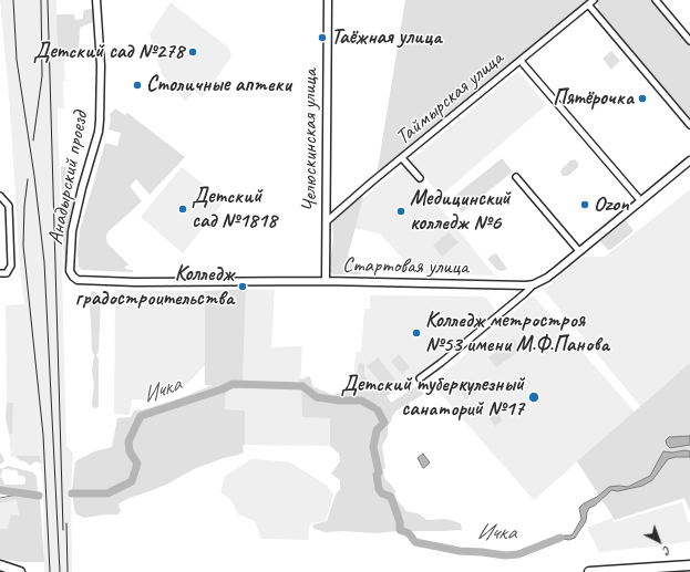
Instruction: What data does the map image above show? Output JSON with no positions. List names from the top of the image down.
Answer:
{
  "streets": {
    "street": [
      "Таймырская улица",
      "Челюскинская улица",
      "Анадырский проезд",
      "Стартовая улица"
    ]
  },
  "crossings": [
    ["Таймырская улица", "Челюскинская улица"],
    ["Челюскинская улица", "Стартовая улица"],
    ["Анадырский проезд", "Стартовая улица"]
  ],
  "water": ["Ичка"],
  "places": [
    "Таёжная улица",
    "Детский сад №278",
    "Столичные аптеки",
    "Пятёрочка",
    "Ozon",
    "Детский сад №1818",
    "Медицинский колледж №6",
    "Колледж градостроительства",
    "Колледж метростроя №53 имени М.Ф.Панова",
    "Детский туберкулезный санаторий №17"
  ],
  "north": "bottom right"
}
